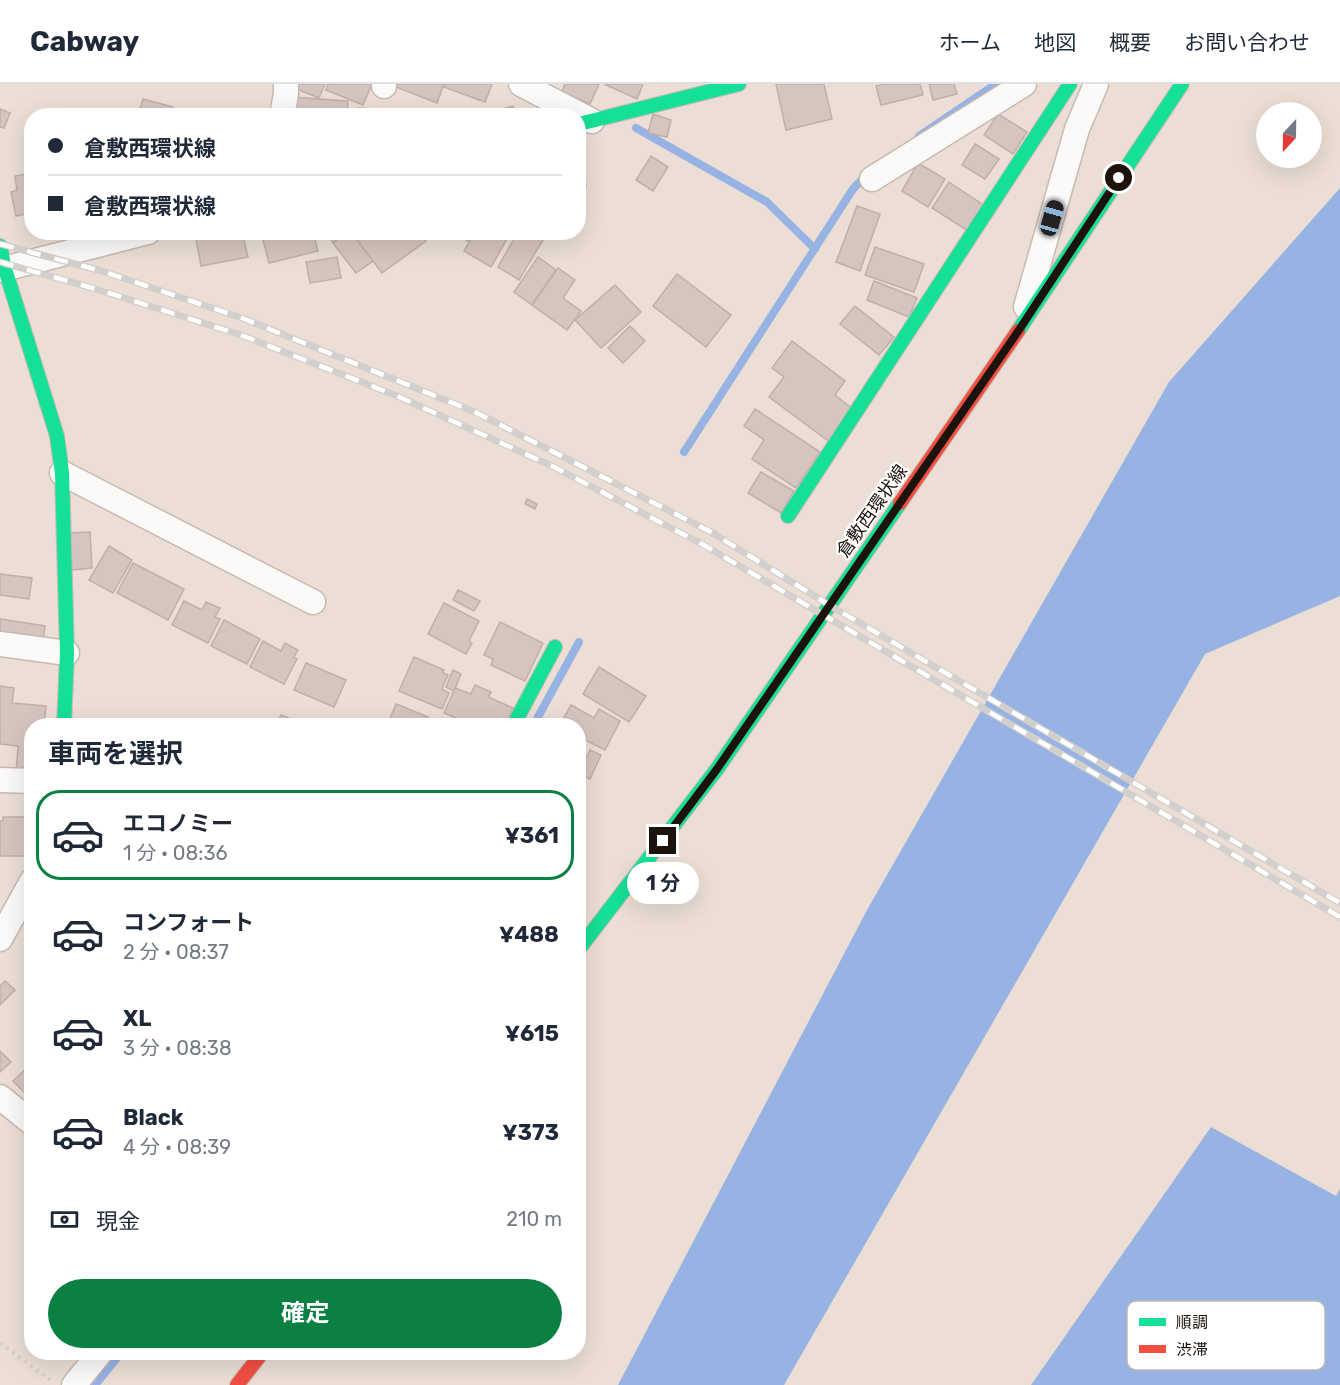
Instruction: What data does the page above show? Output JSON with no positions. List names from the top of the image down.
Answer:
{
  "streets": {
    "street": ["倉敷西環状線"]
  },
  "legend": ["順調", "渋滞"],
  "north": "bottom",
  "page": {
    "header": "Cabway",
    "nav": [
      "ホーム",
      "地図",
      "概要",
      "お問い合わせ"
    ],
    "banner": ["倉敷西環状線", "倉敷西環状線"],
    "heading": "車両を選択",
    "list": [
      {
        "name": "エコノミー",
        "note": "1 分 · 08:36",
        "value": "¥361"
      },
      {
        "name": "コンフォート",
        "note": "2 分 · 08:37",
        "value": "¥488"
      },
      {
        "name": "XL",
        "note": "3 分 · 08:38",
        "value": "¥615"
      },
      {
        "name": "Black",
        "note": "4 分 · 08:39",
        "value": "¥373"
      }
    ],
    "bubble": "1 分",
    "pay": ["現金", "210 m"],
    "buttons": "確定"
  }
}
